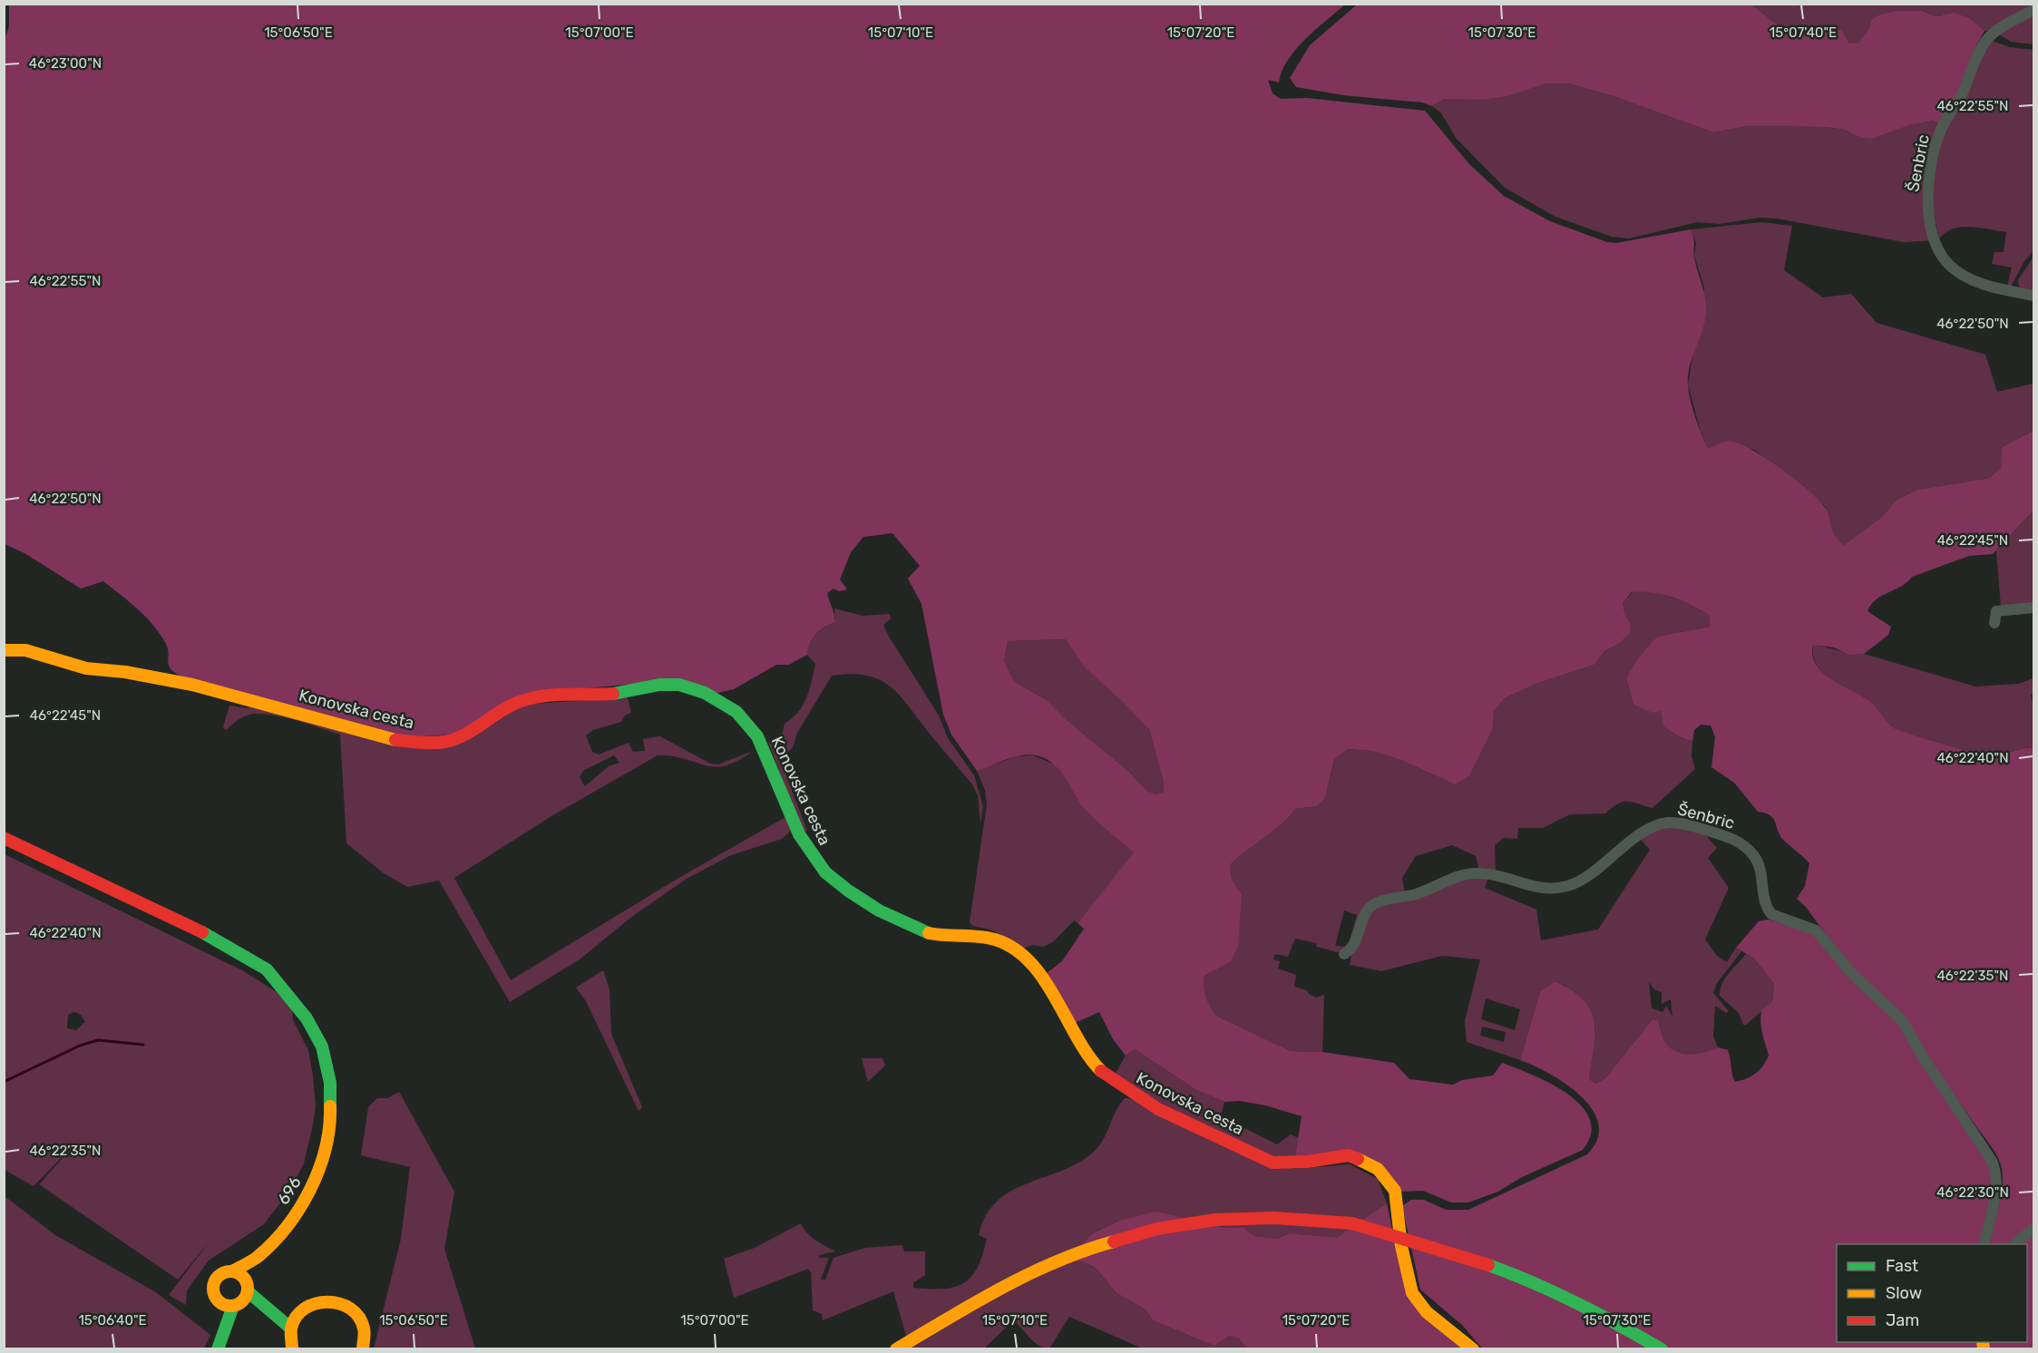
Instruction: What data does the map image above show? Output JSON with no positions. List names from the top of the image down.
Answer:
{
  "streets": {
    "main road": ["Konovska cesta", "696"],
    "street": ["Šenbric"]
  },
  "legend": ["Fast", "Slow", "Jam"],
  "coordinates": [
    "15°06'50\"E",
    "15°07'00\"E",
    "15°07'10\"E",
    "15°07'20\"E",
    "15°07'30\"E",
    "15°07'40\"E",
    "46°23'00\"N",
    "46°22'55\"N",
    "46°22'50\"N",
    "46°22'45\"N",
    "46°22'40\"N",
    "46°22'35\"N",
    "46°22'30\"N",
    "15°06'40\"E"
  ]
}
